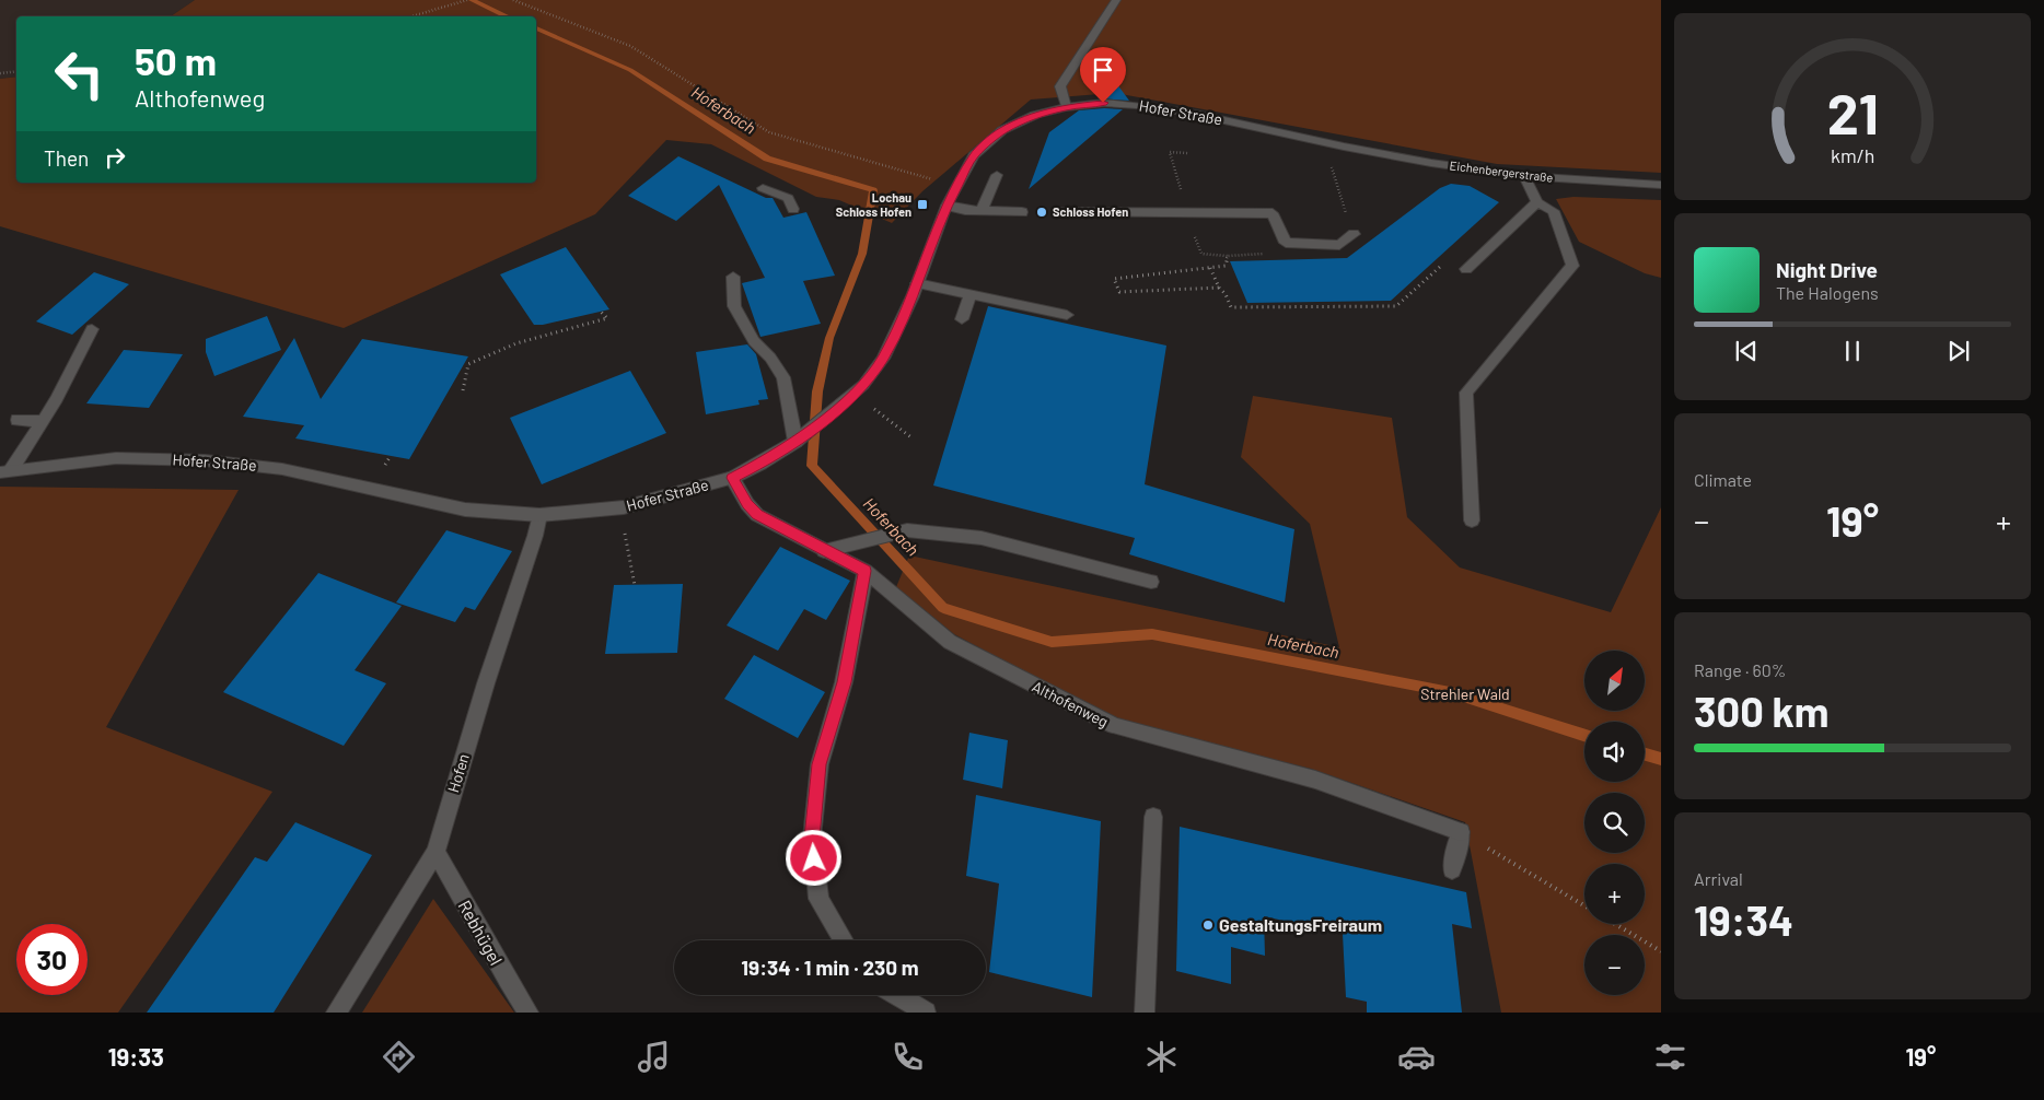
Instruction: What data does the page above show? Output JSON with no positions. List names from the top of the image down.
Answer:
{
  "streets": {
    "street": [
      "Hofer Straße",
      "Eichenbergerstraße",
      "Althofenweg",
      "Hofen",
      "Rebhügel"
    ]
  },
  "crossings": [
    ["Hofer Straße", "Eichenbergerstraße"],
    ["Hofer Straße", "Althofenweg"],
    ["Hofer Straße", "Hofen"],
    ["Hofen", "Rebhügel"]
  ],
  "water": ["Hoferbach"],
  "parks": ["Strehler Wald"],
  "places": {
    "transit": ["Lochau Schloss Hofen"],
    "other": ["Schloss Hofen", "GestaltungsFreiraum"]
  },
  "north": "top right",
  "page": {
    "turn": ["50 m", "Althofenweg"],
    "then": "Then",
    "song": ["Night Drive", "The Halogens"],
    "tile": [
      "Climate",
      ["Range · 60%", "300 km"],
      ["Arrival", "19:34"]
    ],
    "heat": ["−", "19°", "+"],
    "map_buttons": ["+", "−"],
    "limit": "30",
    "trip": "19:34 · 1 min · 230 m",
    "tabs": ["19:33", "19°"],
    "gauge": ["21", "km/h"]
  }
}
